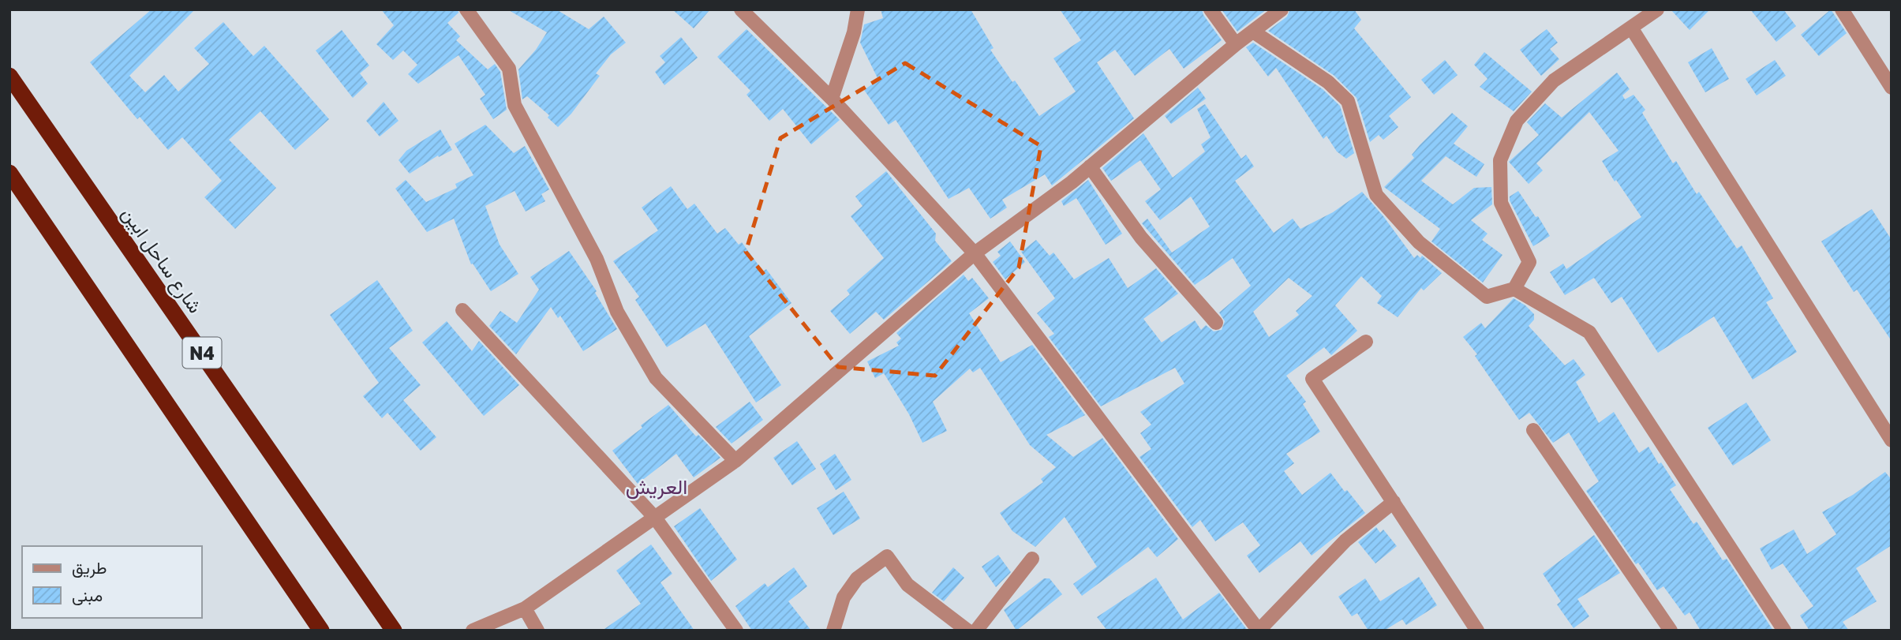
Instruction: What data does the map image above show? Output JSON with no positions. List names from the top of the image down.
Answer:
{
  "streets": {
    "highway": ["شارع ساحل ابين", "N4"]
  },
  "districts": ["العريش"],
  "legend": ["طريق", "مبنى"]
}
